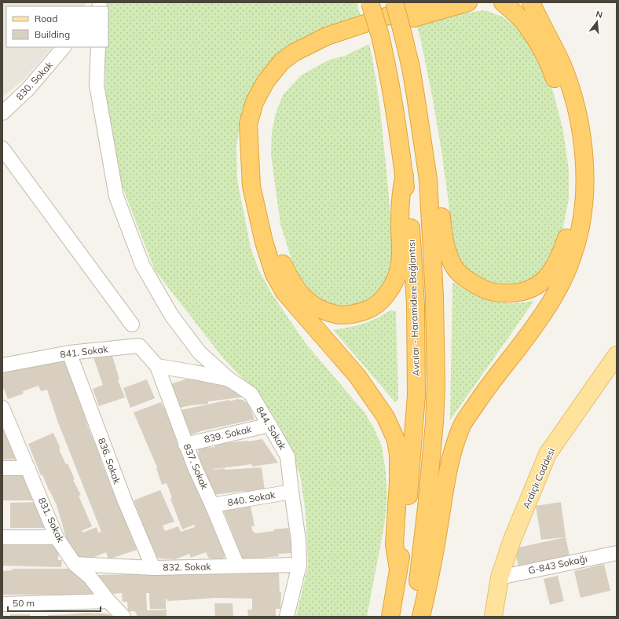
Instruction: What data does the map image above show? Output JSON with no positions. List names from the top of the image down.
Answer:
{
  "streets": {
    "highway": ["Avcılar - Haramidere Bağlantısı"],
    "main road": ["Ardıçlı Caddesi"],
    "street": [
      "830. Sokak",
      "841. Sokak",
      "844. Sokak",
      "839. Sokak",
      "836. Sokak",
      "837. Sokak",
      "840. Sokak",
      "831. Sokak",
      "G-843 Sokağı",
      "832. Sokak"
    ]
  },
  "crossings": [
    ["841. Sokak", "844. Sokak"],
    ["841. Sokak", "836. Sokak"],
    ["841. Sokak", "837. Sokak"],
    ["844. Sokak", "839. Sokak"],
    ["844. Sokak", "837. Sokak"],
    ["844. Sokak", "840. Sokak"],
    ["844. Sokak", "832. Sokak"],
    ["839. Sokak", "837. Sokak"],
    ["836. Sokak", "832. Sokak"],
    ["837. Sokak", "840. Sokak"],
    ["837. Sokak", "832. Sokak"],
    ["Ardıçlı Caddesi", "G-843 Sokağı"],
    ["831. Sokak", "832. Sokak"]
  ],
  "legend": ["Road", "Building"],
  "scale_bar": "50 m",
  "north": "top"
}
